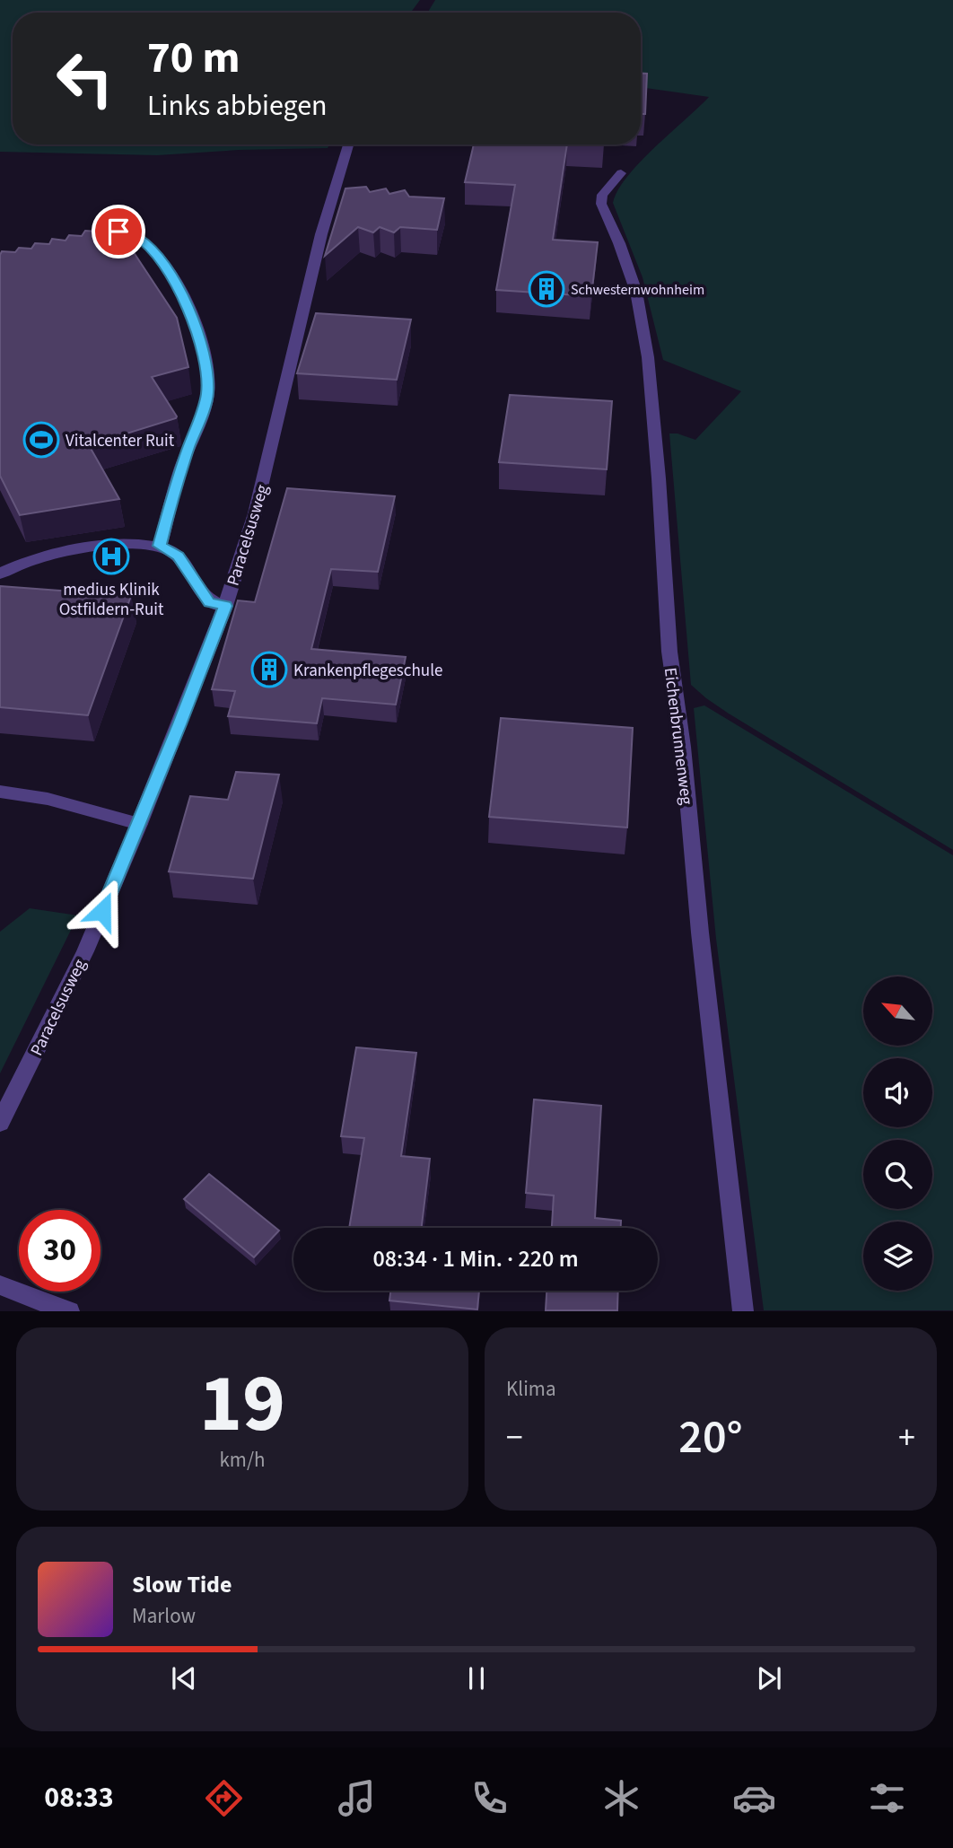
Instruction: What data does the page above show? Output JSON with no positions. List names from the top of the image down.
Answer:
{
  "streets": {
    "street": ["Paracelsusweg", "Eichenbrunnenweg"]
  },
  "places": {
    "building": ["Schwesternwohnheim", "Krankenpflegeschule"],
    "sports": ["Vitalcenter Ruit"],
    "hospital": ["medius Klinik Ostfildern-Ruit"]
  },
  "north": "top left",
  "page": {
    "turn": ["70 m", "Links abbiegen"],
    "limit": "30",
    "trip": "08:34 · 1 Min. · 220 m",
    "tile": [
      ["19", "km/h"],
      "Klima"
    ],
    "heat": ["−", "20°", "+"],
    "song": ["Slow Tide", "Marlow"],
    "tabs": "08:33"
  }
}
